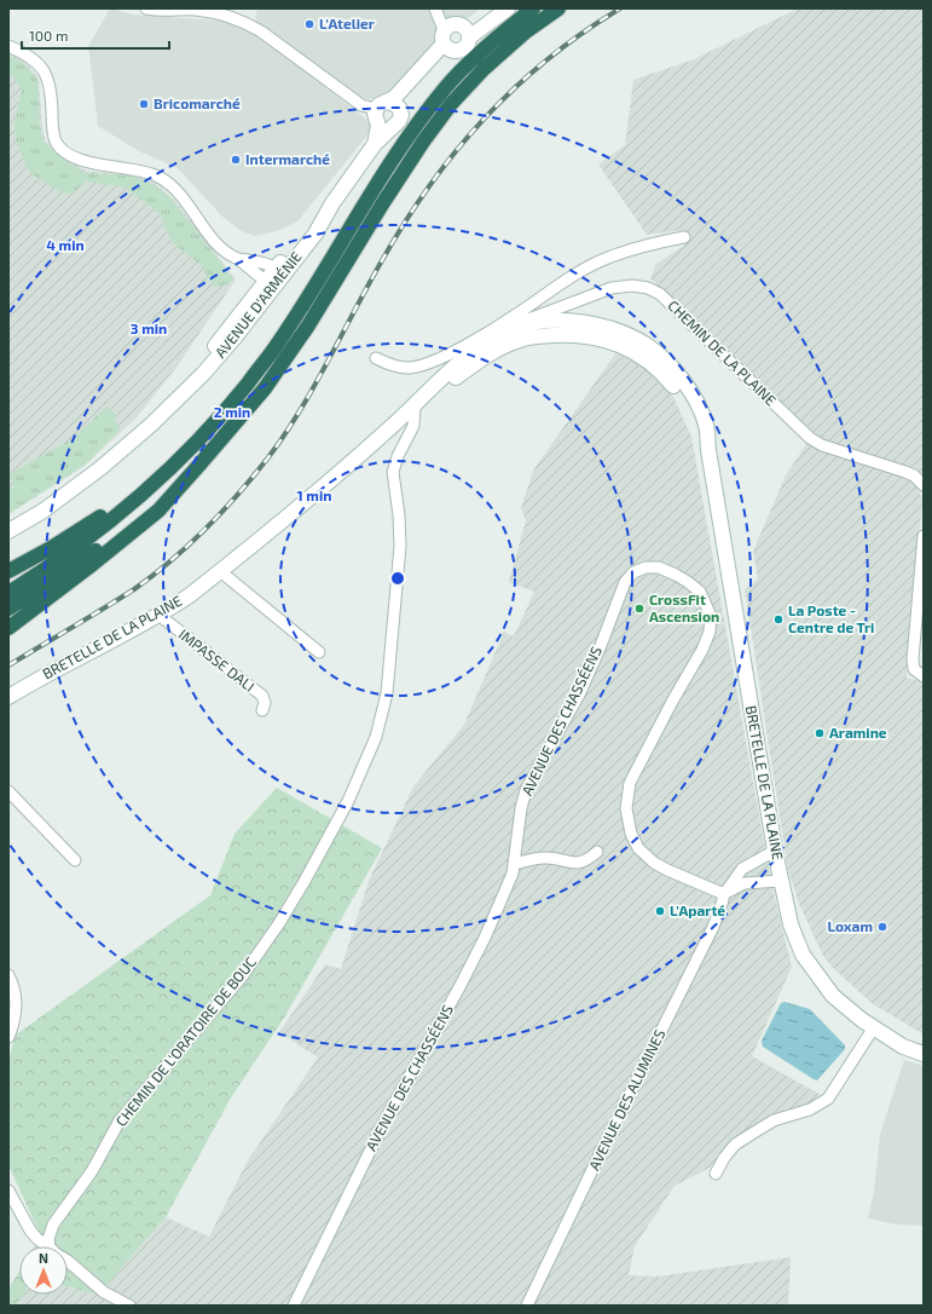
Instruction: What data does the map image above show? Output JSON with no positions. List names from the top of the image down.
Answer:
{
  "streets": {
    "main road": ["AVENUE D'ARMÉNIE", "BRETELLE DE LA PLAINE"],
    "street": [
      "CHEMIN DE LA PLAINE",
      "IMPASSE DALI",
      "AVENUE DES CHASSÉENS",
      "CHEMIN DE L'ORATOIRE DE BOUC",
      "AVENUE DES ALUMINES"
    ]
  },
  "crossings": [
    ["CHEMIN DE LA PLAINE", "BRETELLE DE LA PLAINE"],
    ["BRETELLE DE LA PLAINE", "IMPASSE DALI"],
    ["BRETELLE DE LA PLAINE", "CHEMIN DE L'ORATOIRE DE BOUC"],
    ["BRETELLE DE LA PLAINE", "AVENUE DES ALUMINES"],
    ["AVENUE DES CHASSÉENS", "AVENUE DES ALUMINES"]
  ],
  "places": [
    "L'Atelier",
    "Bricomarché",
    "Intermarché",
    "CrossFit Ascension",
    "La Poste - Centre de Tri",
    "Aramine",
    "L'Aparté",
    "Loxam"
  ],
  "scale_bar": "100 m",
  "north": "top",
  "rings": [
    "4 min",
    "3 min",
    "2 min",
    "1 min"
  ]
}
